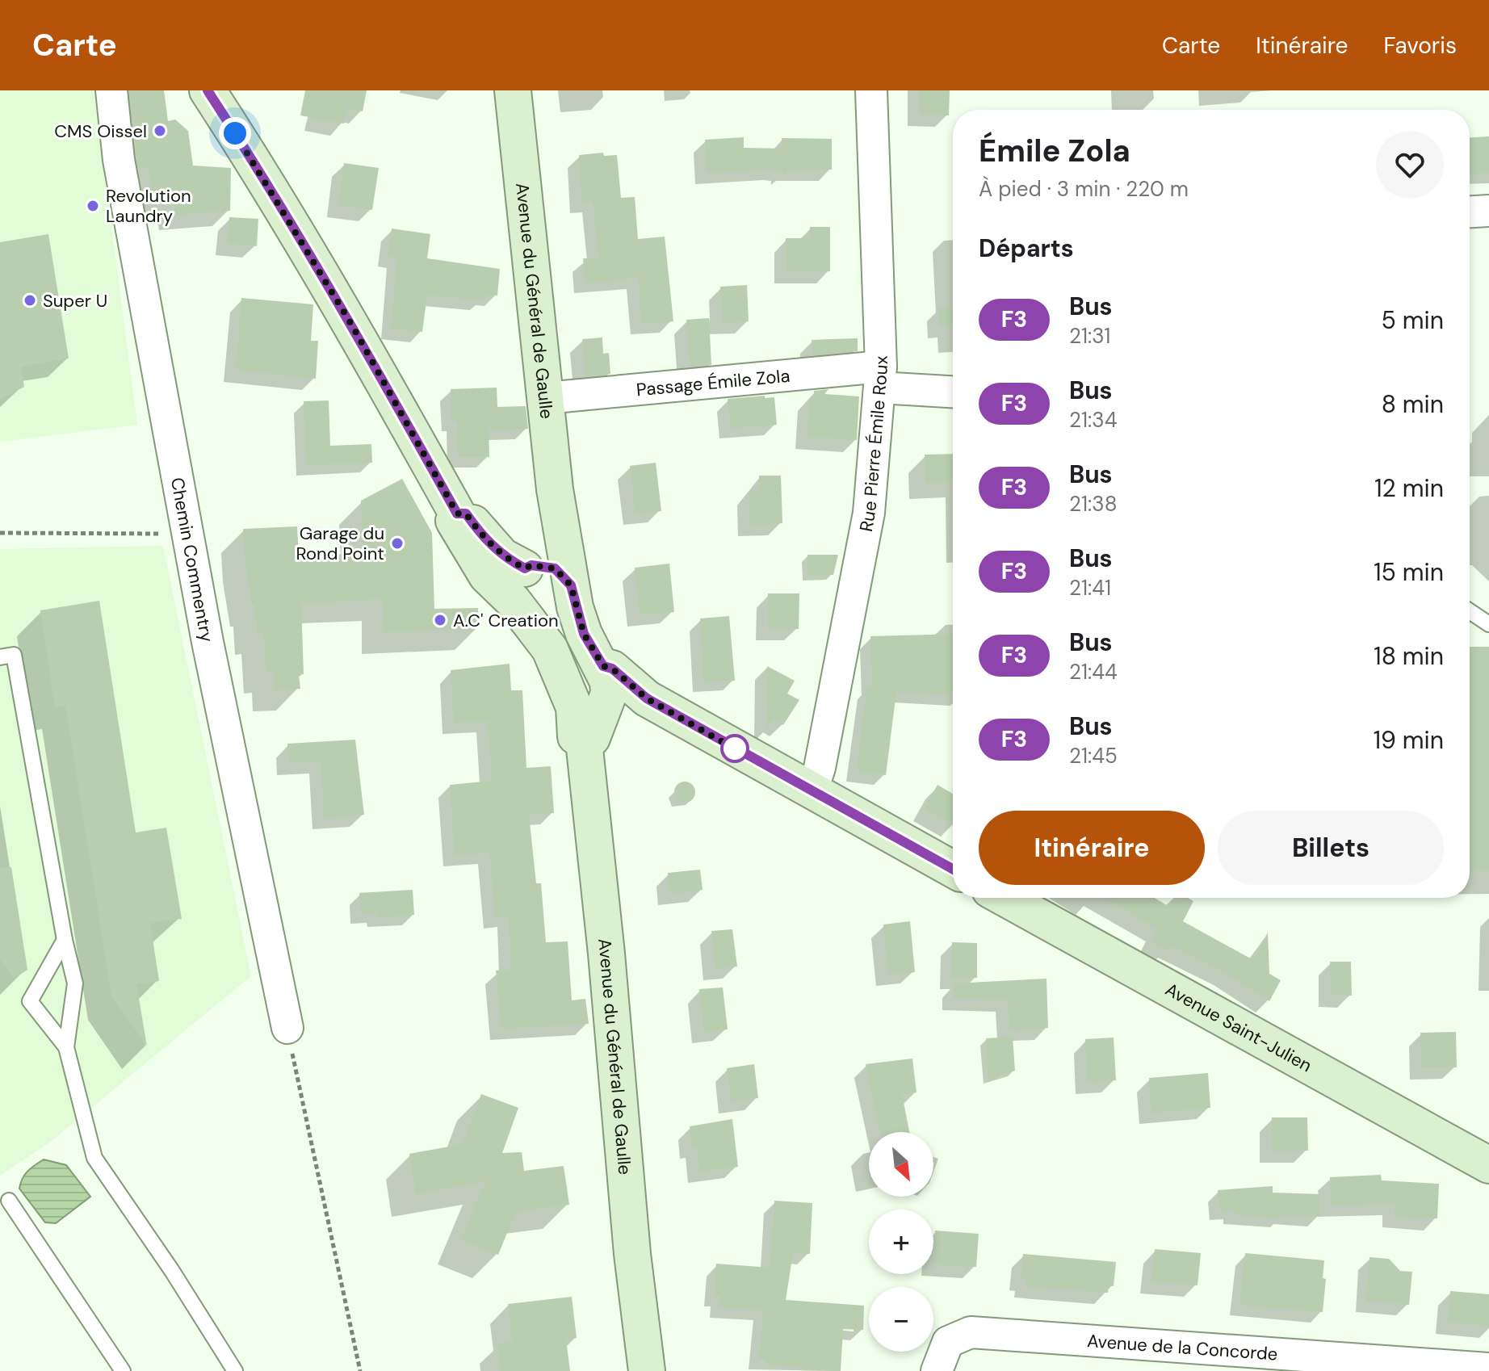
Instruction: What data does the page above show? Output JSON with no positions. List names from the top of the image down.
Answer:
{
  "streets": {
    "main road": ["Avenue du Général de Gaulle", "Avenue Saint-Julien"],
    "street": [
      "Passage Émile Zola",
      "Rue Pierre Émile Roux",
      "Chemin Commentry",
      "Avenue de la Concorde"
    ]
  },
  "crossings": [
    ["Avenue du Général de Gaulle", "Passage Émile Zola"],
    ["Passage Émile Zola", "Rue Pierre Émile Roux"]
  ],
  "places": [
    "CMS Oissel",
    "Revolution Laundry",
    "Super U",
    "Garage du Rond Point",
    "A.C' Creation"
  ],
  "lines": ["bus line F3"],
  "north": "bottom right",
  "page": {
    "header": "Carte",
    "nav": ["Carte", "Itinéraire", "Favoris"],
    "heading": [
      ["Émile Zola", "À pied · 3 min · 220 m"],
      "Départs"
    ],
    "list": [
      {
        "mark": "F3",
        "name": "Bus",
        "note": "21:31",
        "value": "5 min"
      },
      {
        "mark": "F3",
        "name": "Bus",
        "note": "21:34",
        "value": "8 min"
      },
      {
        "mark": "F3",
        "name": "Bus",
        "note": "21:38",
        "value": "12 min"
      },
      {
        "mark": "F3",
        "name": "Bus",
        "note": "21:41",
        "value": "15 min"
      },
      {
        "mark": "F3",
        "name": "Bus",
        "note": "21:44",
        "value": "18 min"
      },
      {
        "mark": "F3",
        "name": "Bus",
        "note": "21:45",
        "value": "19 min"
      }
    ],
    "buttons": ["Itinéraire", "Billets"],
    "map_buttons": ["+", "−"]
  }
}
